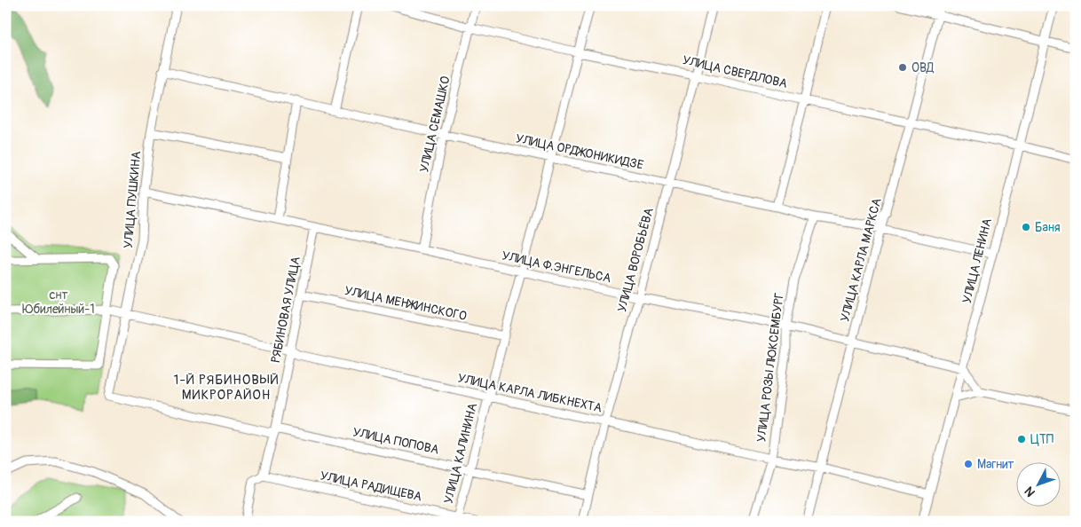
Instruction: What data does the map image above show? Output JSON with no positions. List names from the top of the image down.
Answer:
{
  "streets": {
    "street": [
      "УЛИЦА СВЕРДЛОВА",
      "УЛИЦА СЕМАШКО",
      "УЛИЦА ОРДЖОНИКИДЗЕ",
      "УЛИЦА ПУШКИНА",
      "УЛИЦА ВОРОБЬЁВА",
      "УЛИЦА КАРЛА МАРКСА",
      "УЛИЦА ЛЕНИНА",
      "УЛИЦА Ф.ЭНГЕЛЬСА",
      "УЛИЦА МЕНЖИНСКОГО",
      "РЯБИНОВАЯ УЛИЦА",
      "УЛИЦА РОЗЫ ЛЮКСЕМБУРГ",
      "УЛИЦА КАРЛА ЛИБКНЕХТА",
      "УЛИЦА ПОПОВА",
      "УЛИЦА КАЛИНИНА",
      "УЛИЦА РАДИЩЕВА"
    ]
  },
  "crossings": [
    ["УЛИЦА СВЕРДЛОВА", "УЛИЦА СЕМАШКО"],
    ["УЛИЦА СВЕРДЛОВА", "УЛИЦА ВОРОБЬЁВА"],
    ["УЛИЦА СВЕРДЛОВА", "УЛИЦА КАРЛА МАРКСА"],
    ["УЛИЦА СВЕРДЛОВА", "УЛИЦА ЛЕНИНА"],
    ["УЛИЦА СВЕРДЛОВА", "УЛИЦА КАЛИНИНА"],
    ["УЛИЦА СЕМАШКО", "УЛИЦА ОРДЖОНИКИДЗЕ"],
    ["УЛИЦА СЕМАШКО", "УЛИЦА Ф.ЭНГЕЛЬСА"],
    ["УЛИЦА ОРДЖОНИКИДЗЕ", "УЛИЦА ПУШКИНА"],
    ["УЛИЦА ОРДЖОНИКИДЗЕ", "УЛИЦА ВОРОБЬЁВА"],
    ["УЛИЦА ОРДЖОНИКИДЗЕ", "УЛИЦА КАРЛА МАРКСА"],
    ["УЛИЦА ОРДЖОНИКИДЗЕ", "УЛИЦА ЛЕНИНА"],
    ["УЛИЦА ОРДЖОНИКИДЗЕ", "УЛИЦА РОЗЫ ЛЮКСЕМБУРГ"],
    ["УЛИЦА ОРДЖОНИКИДЗЕ", "УЛИЦА КАЛИНИНА"],
    ["УЛИЦА ПУШКИНА", "УЛИЦА Ф.ЭНГЕЛЬСА"],
    ["УЛИЦА ПУШКИНА", "УЛИЦА КАРЛА ЛИБКНЕХТА"],
    ["УЛИЦА ПУШКИНА", "УЛИЦА ПОПОВА"],
    ["УЛИЦА ВОРОБЬЁВА", "УЛИЦА Ф.ЭНГЕЛЬСА"],
    ["УЛИЦА ВОРОБЬЁВА", "УЛИЦА КАРЛА ЛИБКНЕХТА"],
    ["УЛИЦА ВОРОБЬЁВА", "УЛИЦА ПОПОВА"],
    ["УЛИЦА КАРЛА МАРКСА", "УЛИЦА Ф.ЭНГЕЛЬСА"],
    ["УЛИЦА КАРЛА МАРКСА", "УЛИЦА КАРЛА ЛИБКНЕХТА"],
    ["УЛИЦА ЛЕНИНА", "УЛИЦА Ф.ЭНГЕЛЬСА"],
    ["УЛИЦА ЛЕНИНА", "УЛИЦА КАРЛА ЛИБКНЕХТА"],
    ["УЛИЦА Ф.ЭНГЕЛЬСА", "РЯБИНОВАЯ УЛИЦА"],
    ["УЛИЦА Ф.ЭНГЕЛЬСА", "УЛИЦА РОЗЫ ЛЮКСЕМБУРГ"],
    ["УЛИЦА Ф.ЭНГЕЛЬСА", "УЛИЦА КАЛИНИНА"],
    ["УЛИЦА МЕНЖИНСКОГО", "РЯБИНОВАЯ УЛИЦА"],
    ["УЛИЦА МЕНЖИНСКОГО", "УЛИЦА КАЛИНИНА"],
    ["РЯБИНОВАЯ УЛИЦА", "УЛИЦА КАРЛА ЛИБКНЕХТА"],
    ["РЯБИНОВАЯ УЛИЦА", "УЛИЦА ПОПОВА"],
    ["РЯБИНОВАЯ УЛИЦА", "УЛИЦА РАДИЩЕВА"],
    ["УЛИЦА РОЗЫ ЛЮКСЕМБУРГ", "УЛИЦА КАРЛА ЛИБКНЕХТА"],
    ["УЛИЦА КАРЛА ЛИБКНЕХТА", "УЛИЦА КАЛИНИНА"],
    ["УЛИЦА ПОПОВА", "УЛИЦА КАЛИНИНА"],
    ["УЛИЦА КАЛИНИНА", "УЛИЦА РАДИЩЕВА"]
  ],
  "districts": ["1-Й РЯБИНОВЫЙ МИКРОРАЙОН"],
  "parks": ["снт Юбилейный-1"],
  "places": [
    "ОВД",
    "Баня",
    "ЦТП",
    "Магнит"
  ],
  "north": "bottom left"
}
